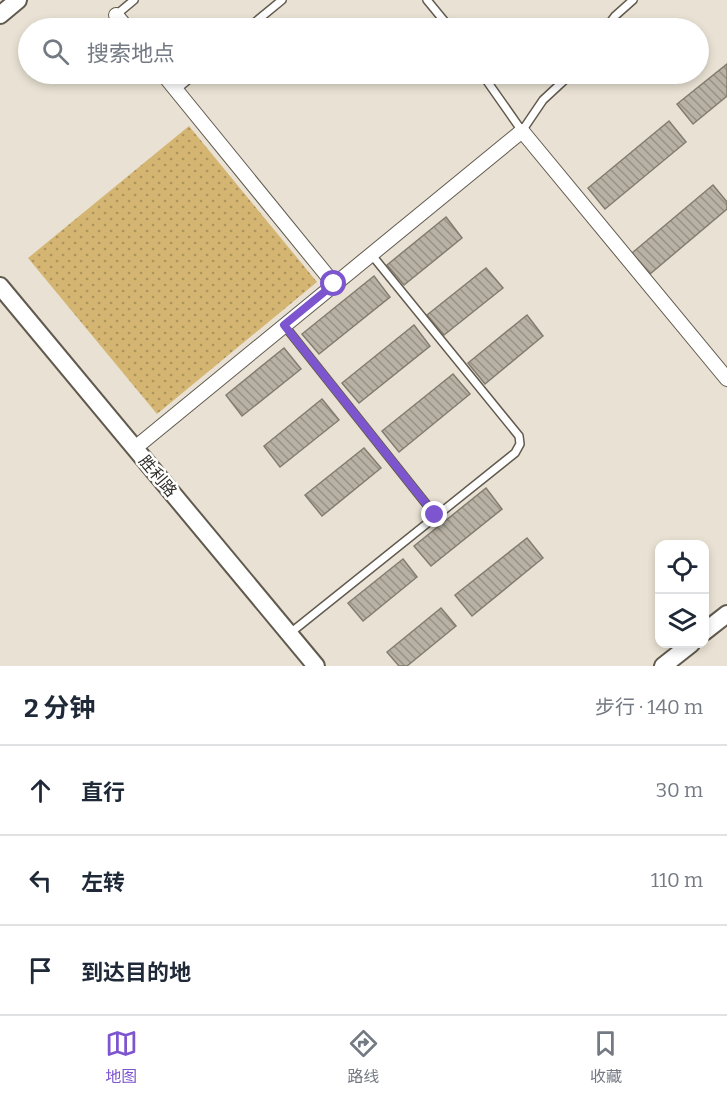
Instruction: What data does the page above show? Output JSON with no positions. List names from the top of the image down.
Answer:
{
  "streets": {
    "street": ["胜利路"]
  },
  "page": {
    "search": "搜索地点",
    "heading": ["2 分钟", "步行 · 140 m"],
    "list": [
      ["直行", "30 m"],
      ["左转", "110 m"],
      "到达目的地"
    ],
    "nav": ["地图", "路线", "收藏"]
  }
}
